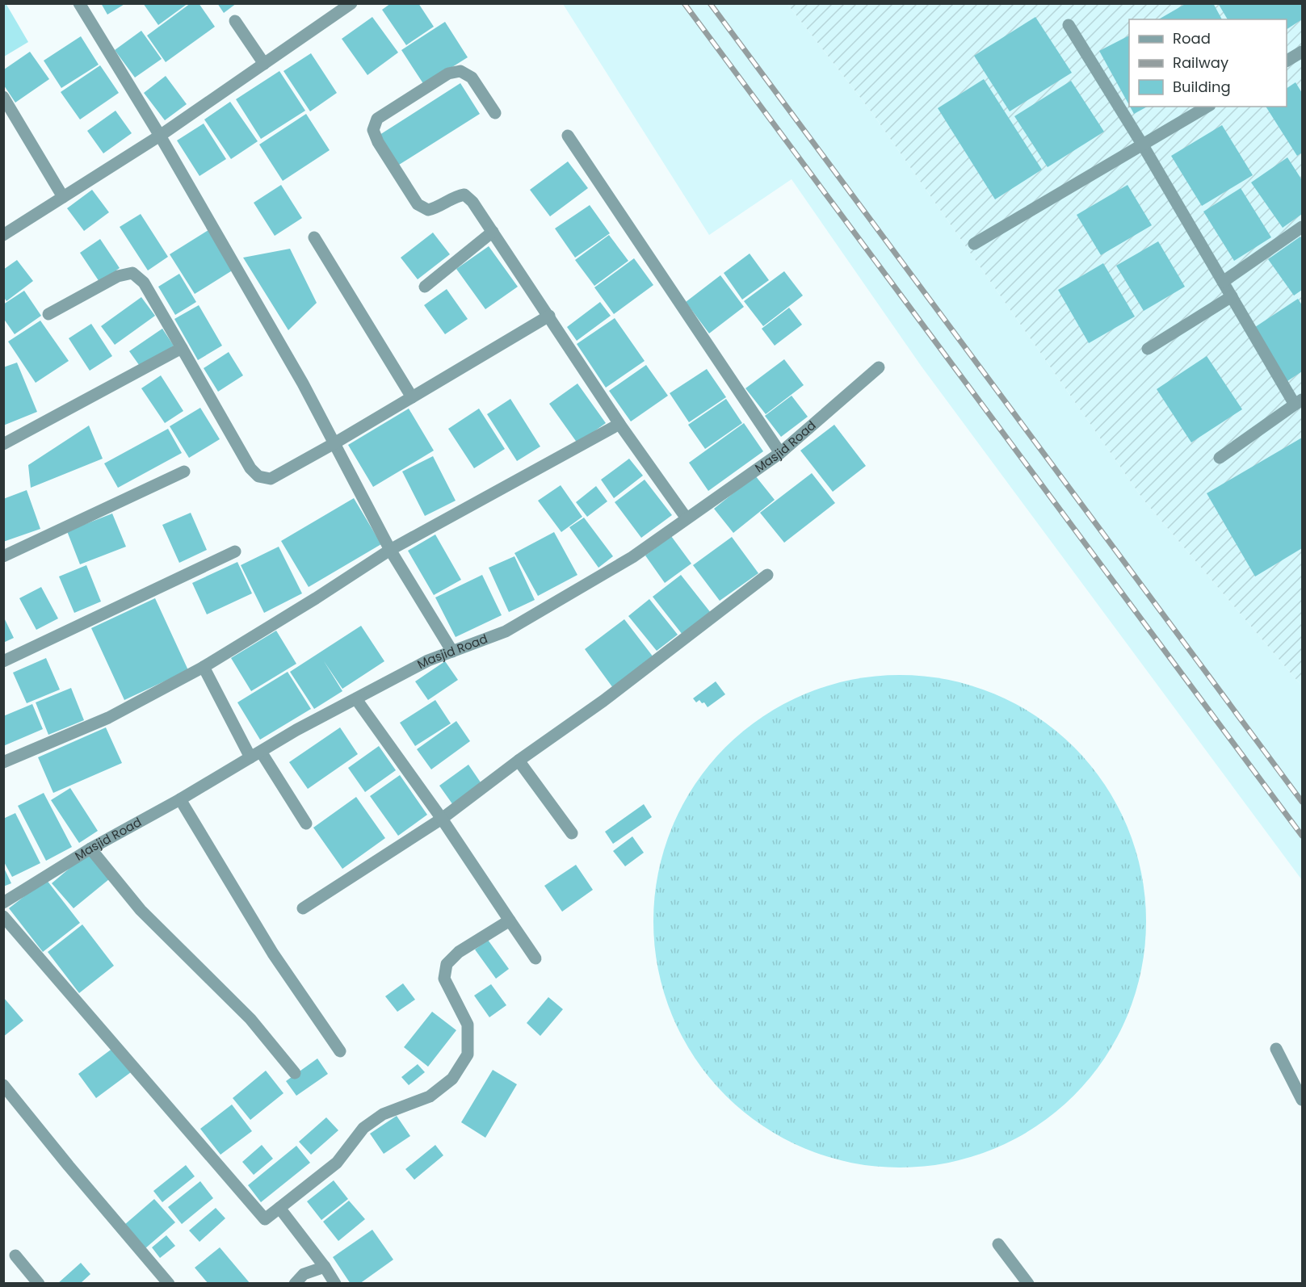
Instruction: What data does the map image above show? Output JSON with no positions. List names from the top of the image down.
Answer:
{
  "streets": {
    "street": ["Masjid Road"]
  },
  "legend": ["Road", "Railway", "Building"]
}
